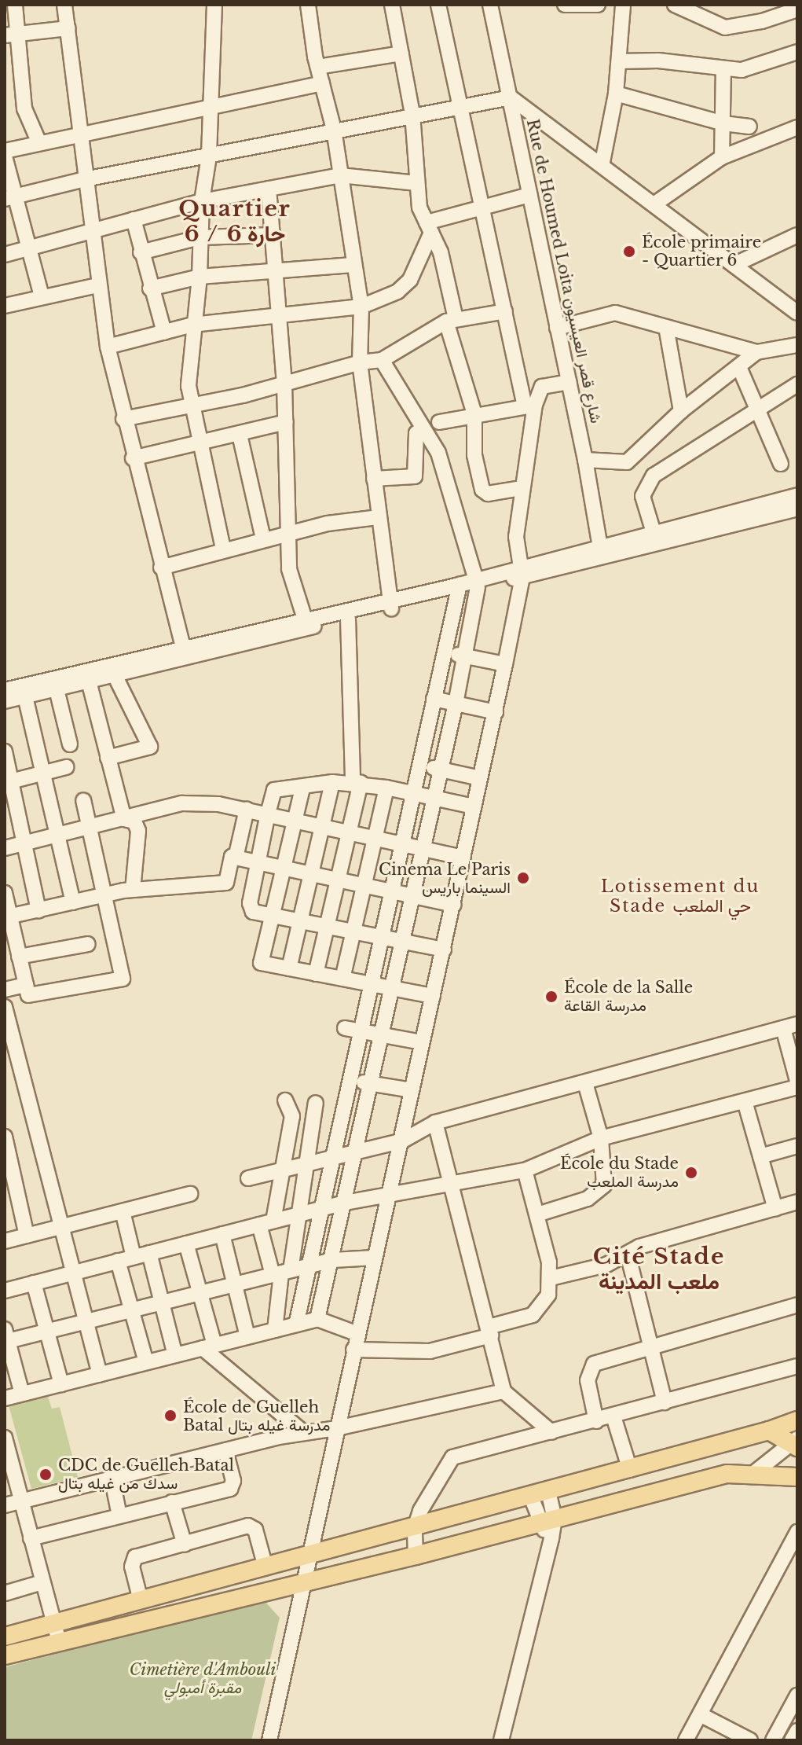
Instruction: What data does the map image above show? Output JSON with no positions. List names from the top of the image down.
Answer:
{
  "streets": {
    "street": ["Rue de Houmed Loita شارع قصر العيسيون"]
  },
  "districts": ["Quartier 6 / حارة 6", "Lotissement du Stade حي الملعب", "Cité Stade ملعب المدينة"],
  "parks": ["Cimetière d'Ambouli مقبرة أمبولي"],
  "places": [
    "École primaire - Quartier 6",
    "Cinema Le Paris السينما باريس",
    "École de la Salle مدرسة القاعة",
    "École du Stade مدرسة الملعب",
    "École de Guelleh Batal مدرسة غيله بتال",
    "CDC de Guelleh Batal سدك من غيله بتال"
  ]
}
